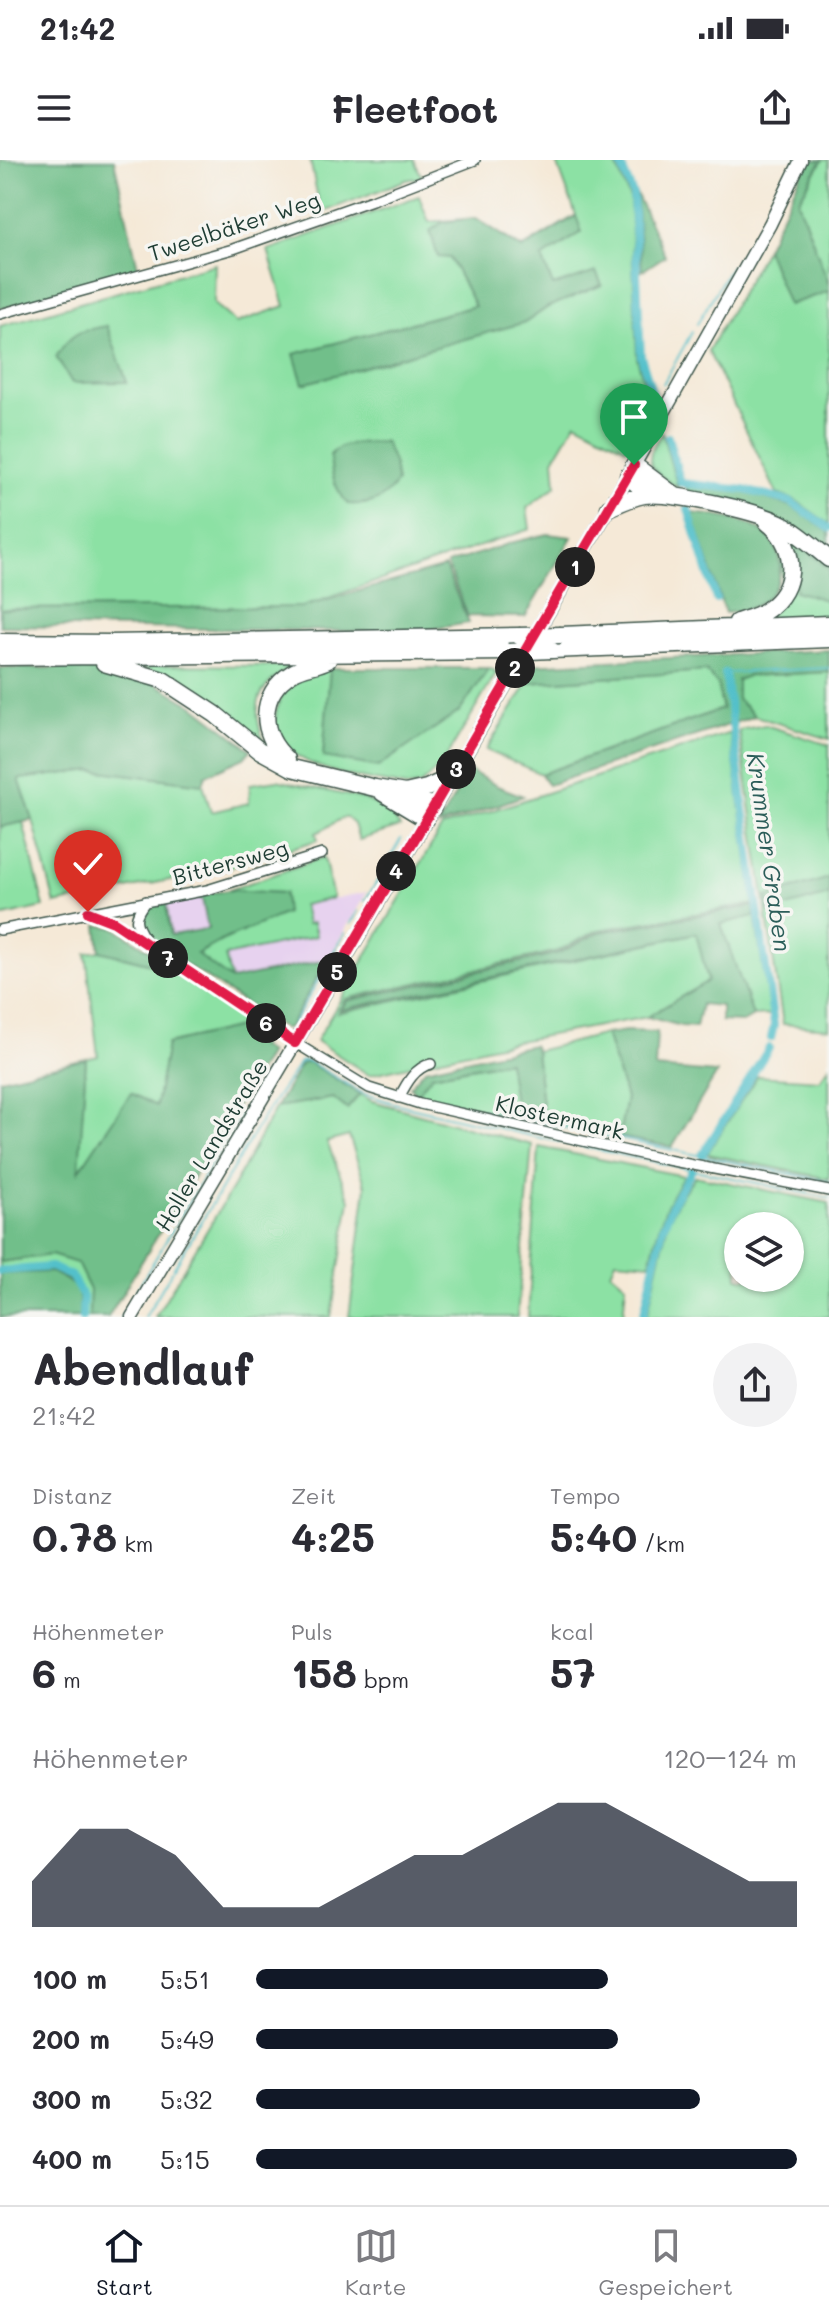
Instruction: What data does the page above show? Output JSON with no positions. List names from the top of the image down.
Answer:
{
  "streets": {
    "main road": ["Holler Landstraße"],
    "street": ["Tweelbäker Weg", "Bittersweg", "Klostermark"]
  },
  "crossings": [
    ["Klostermark", "Holler Landstraße"]
  ],
  "water": ["Krummer Graben"],
  "page": {
    "status": "21:42",
    "header": "Fleetfoot",
    "pins": [
      "1",
      "2",
      "3",
      "4",
      "7",
      "5",
      "6"
    ],
    "heading": ["Abendlauf", "21:42"],
    "stats": [
      ["Distanz", "0.78 km"],
      ["Zeit", "4:25"],
      ["Tempo", "5:40 /km"],
      ["Höhenmeter", "6 m"],
      ["Puls", "158 bpm"],
      ["kcal", "57"]
    ],
    "chart": ["Höhenmeter", "120–124 m"],
    "list": [
      {
        "name": "100 m",
        "note": "5:51"
      },
      {
        "name": "200 m",
        "note": "5:49"
      },
      {
        "name": "300 m",
        "note": "5:32"
      },
      {
        "name": "400 m",
        "note": "5:15"
      }
    ],
    "tabs": ["Start", "Karte", "Gespeichert"]
  }
}
